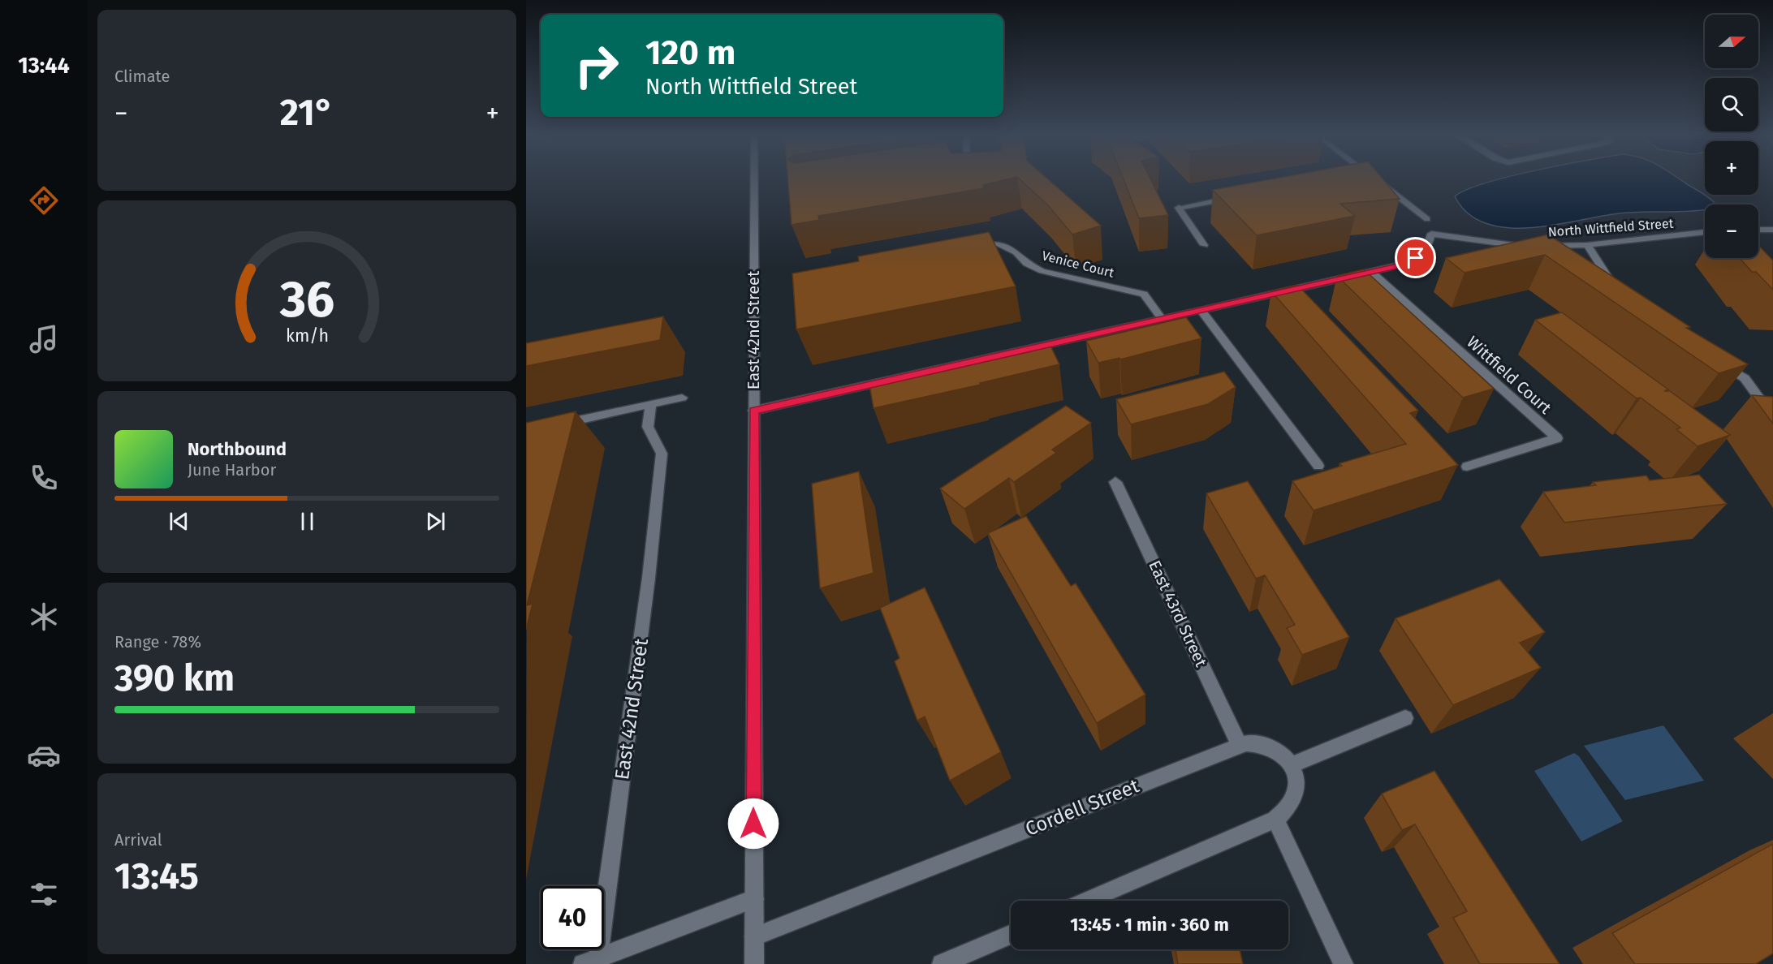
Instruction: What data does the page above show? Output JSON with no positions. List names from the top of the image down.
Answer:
{
  "streets": {
    "street": [
      "North Wittfield Street",
      "Venice Court",
      "East 42nd Street",
      "Wittfield Court",
      "East 43rd Street",
      "Cordell Street"
    ]
  },
  "crossings": [
    ["East 42nd Street", "Cordell Street"],
    ["East 43rd Street", "Cordell Street"]
  ],
  "north": "right",
  "page": {
    "tabs": "13:44",
    "tile": [
      "Climate",
      ["Range · 78%", "390 km"],
      ["Arrival", "13:45"]
    ],
    "map_buttons": ["+", "−"],
    "turn": ["120 m", "North Wittfield Street"],
    "heat": ["−", "21°", "+"],
    "song": ["Northbound", "June Harbor"],
    "limit": "40",
    "trip": "13:45 · 1 min · 360 m",
    "gauge": ["36", "km/h"]
  }
}
